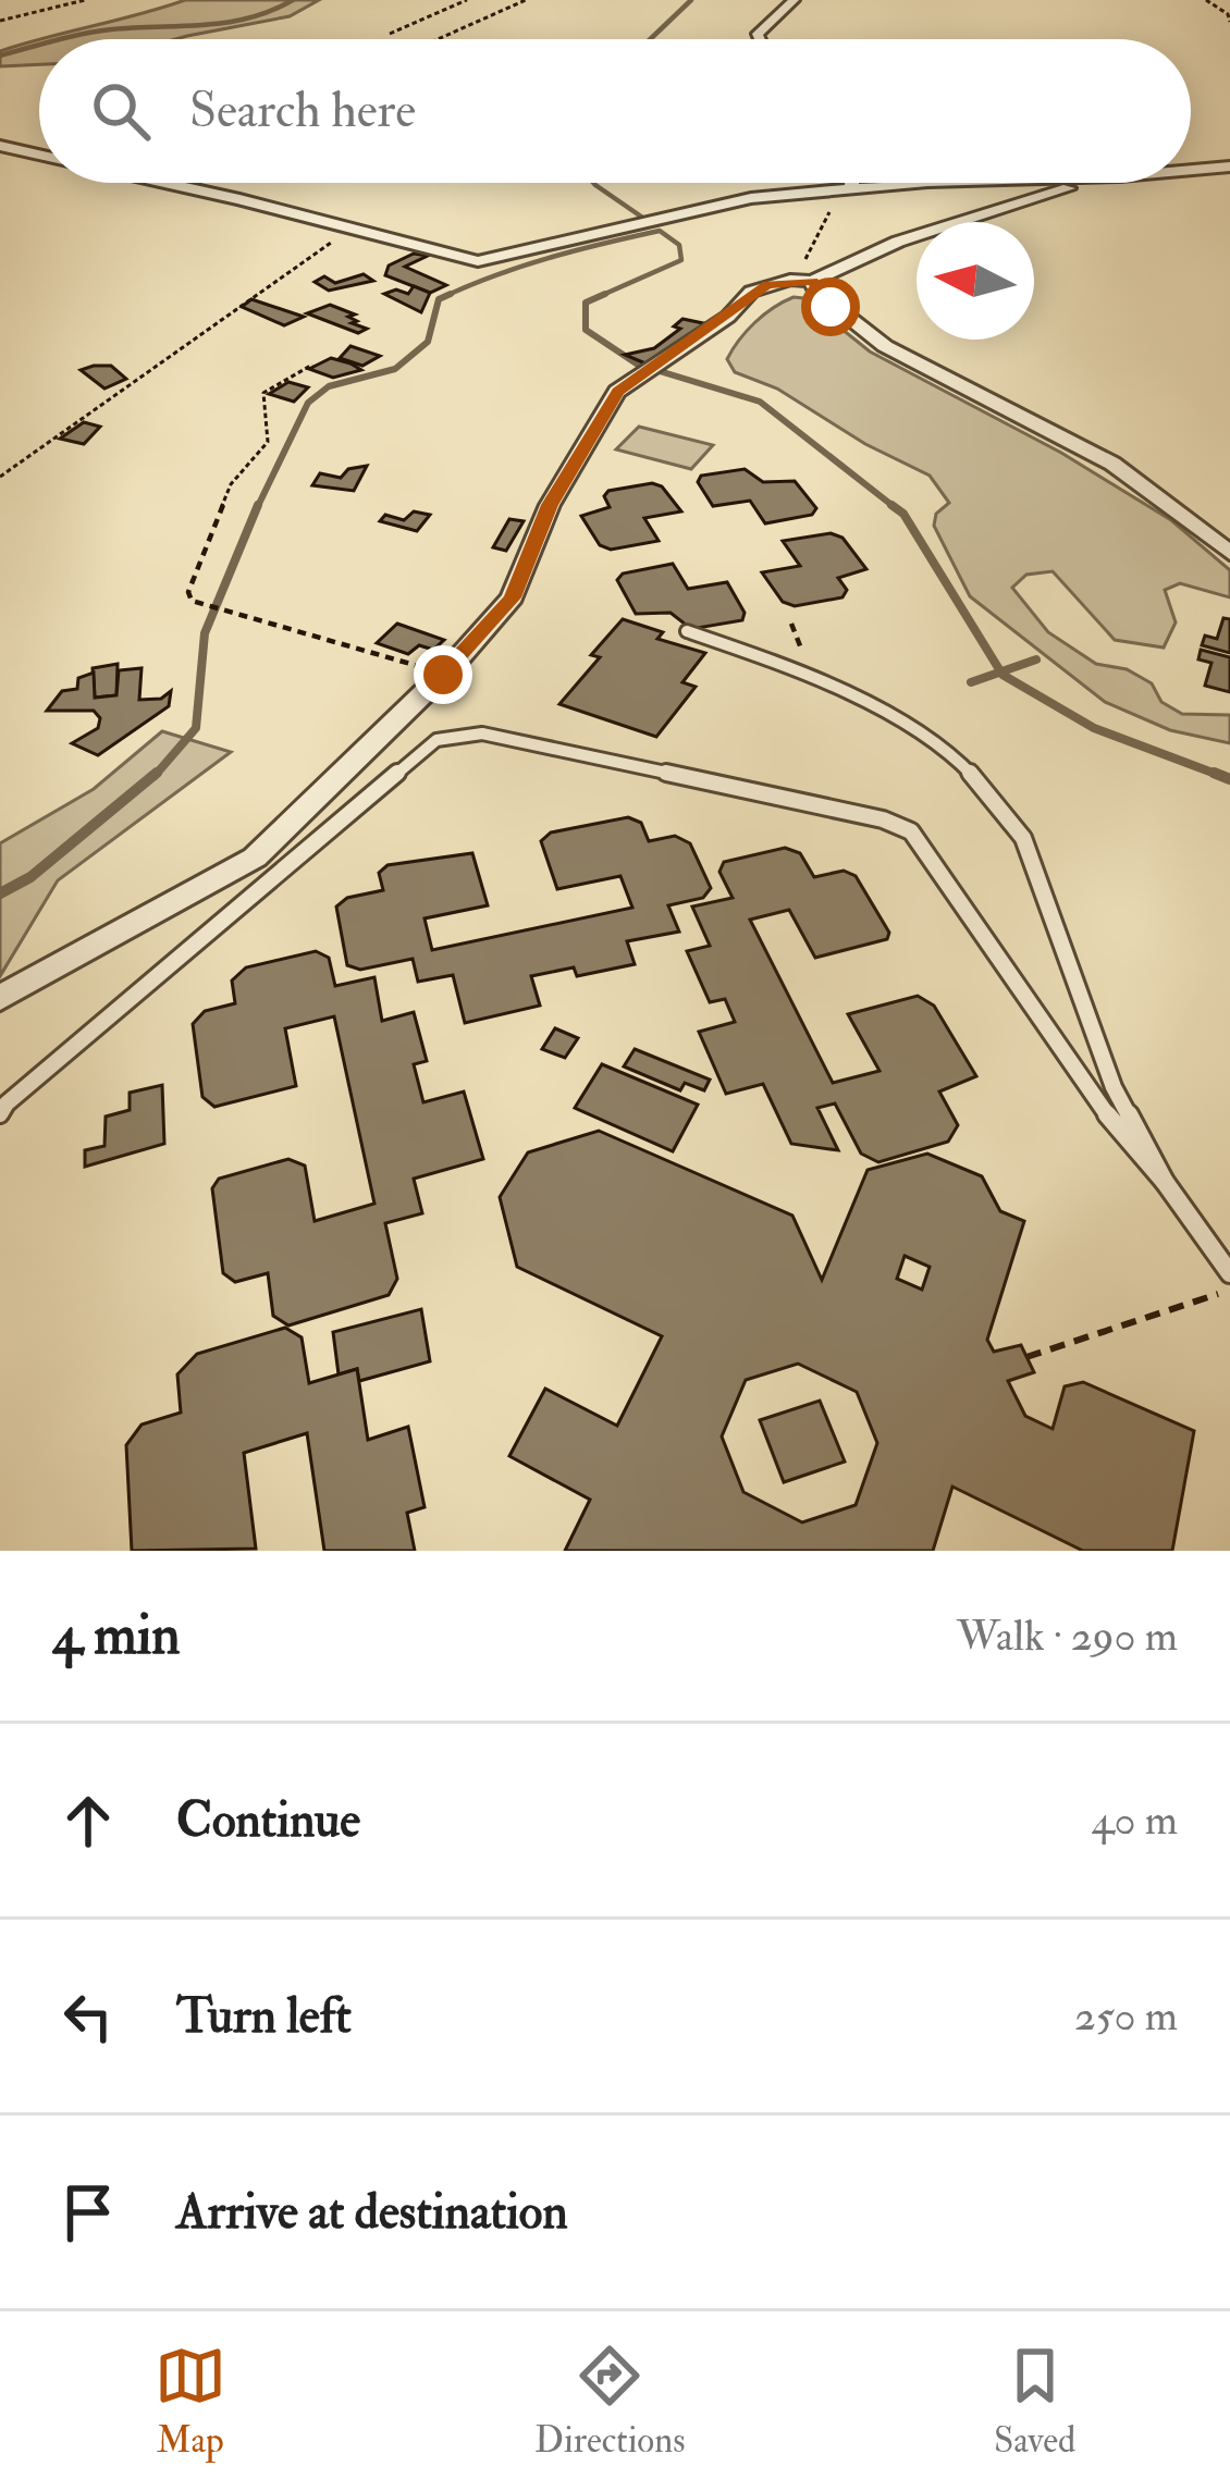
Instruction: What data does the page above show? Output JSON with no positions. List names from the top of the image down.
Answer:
{
  "north": "left",
  "page": {
    "search": "Search here",
    "heading": ["4 min", "Walk · 290 m"],
    "list": [
      ["Continue", "40 m"],
      ["Turn left", "250 m"],
      "Arrive at destination"
    ],
    "nav": ["Map", "Directions", "Saved"]
  }
}
